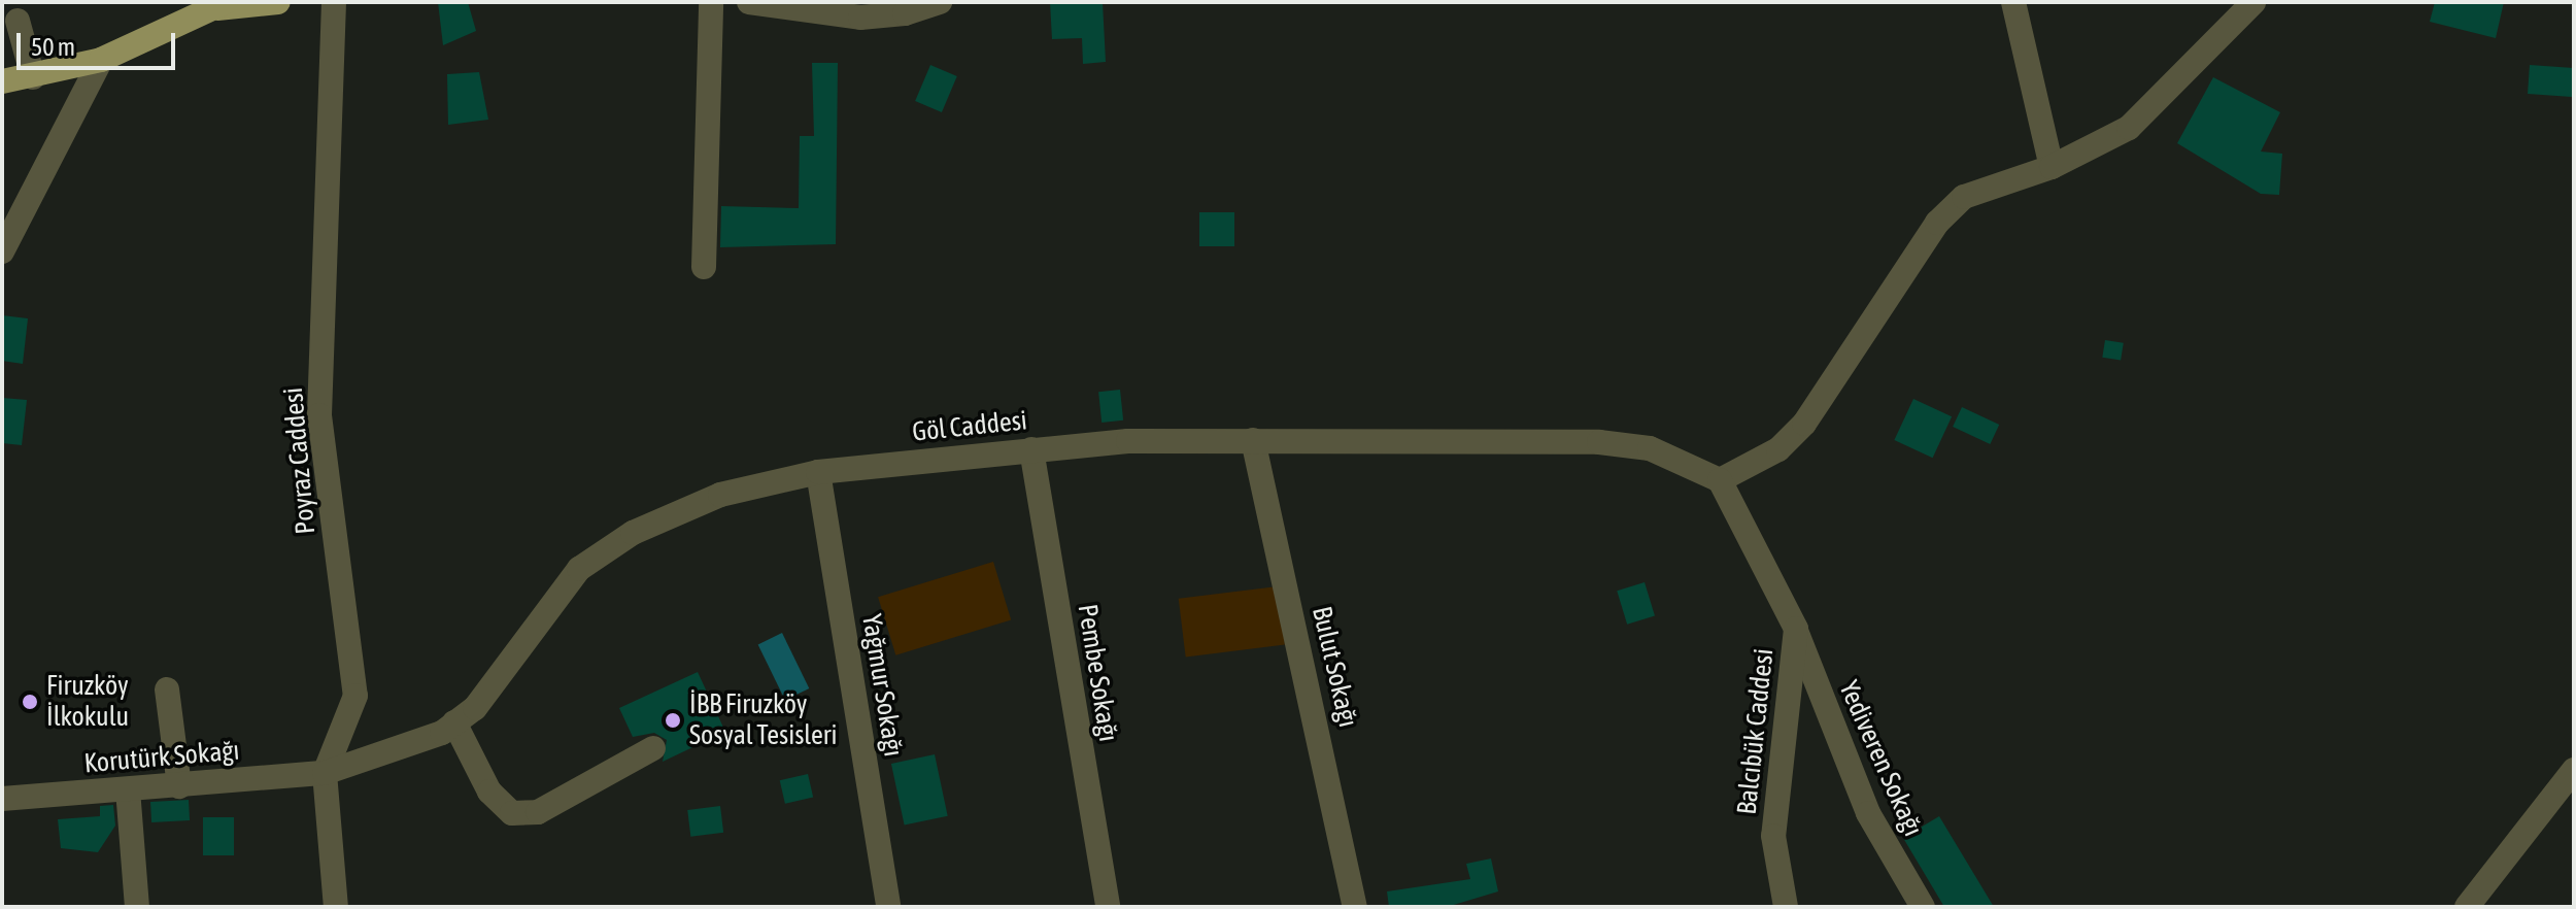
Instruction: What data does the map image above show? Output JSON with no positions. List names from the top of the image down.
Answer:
{
  "streets": {
    "street": [
      "Göl Caddesi",
      "Poyraz Caddesi",
      "Bulut Sokağı",
      "Pembe Sokağı",
      "Yağmur Sokağı",
      "Balcıbük Caddesi",
      "Korutürk Sokağı",
      "Yediveren Sokağı"
    ]
  },
  "crossings": [
    ["Göl Caddesi", "Poyraz Caddesi"],
    ["Göl Caddesi", "Bulut Sokağı"],
    ["Göl Caddesi", "Pembe Sokağı"],
    ["Göl Caddesi", "Yağmur Sokağı"],
    ["Göl Caddesi", "Balcıbük Caddesi"],
    ["Göl Caddesi", "Korutürk Sokağı"],
    ["Poyraz Caddesi", "Korutürk Sokağı"],
    ["Balcıbük Caddesi", "Yediveren Sokağı"]
  ],
  "places": ["Firuzköy İlkokulu", "İBB Firuzköy Sosyal Tesisleri"],
  "scale_bar": "50 m"
}
